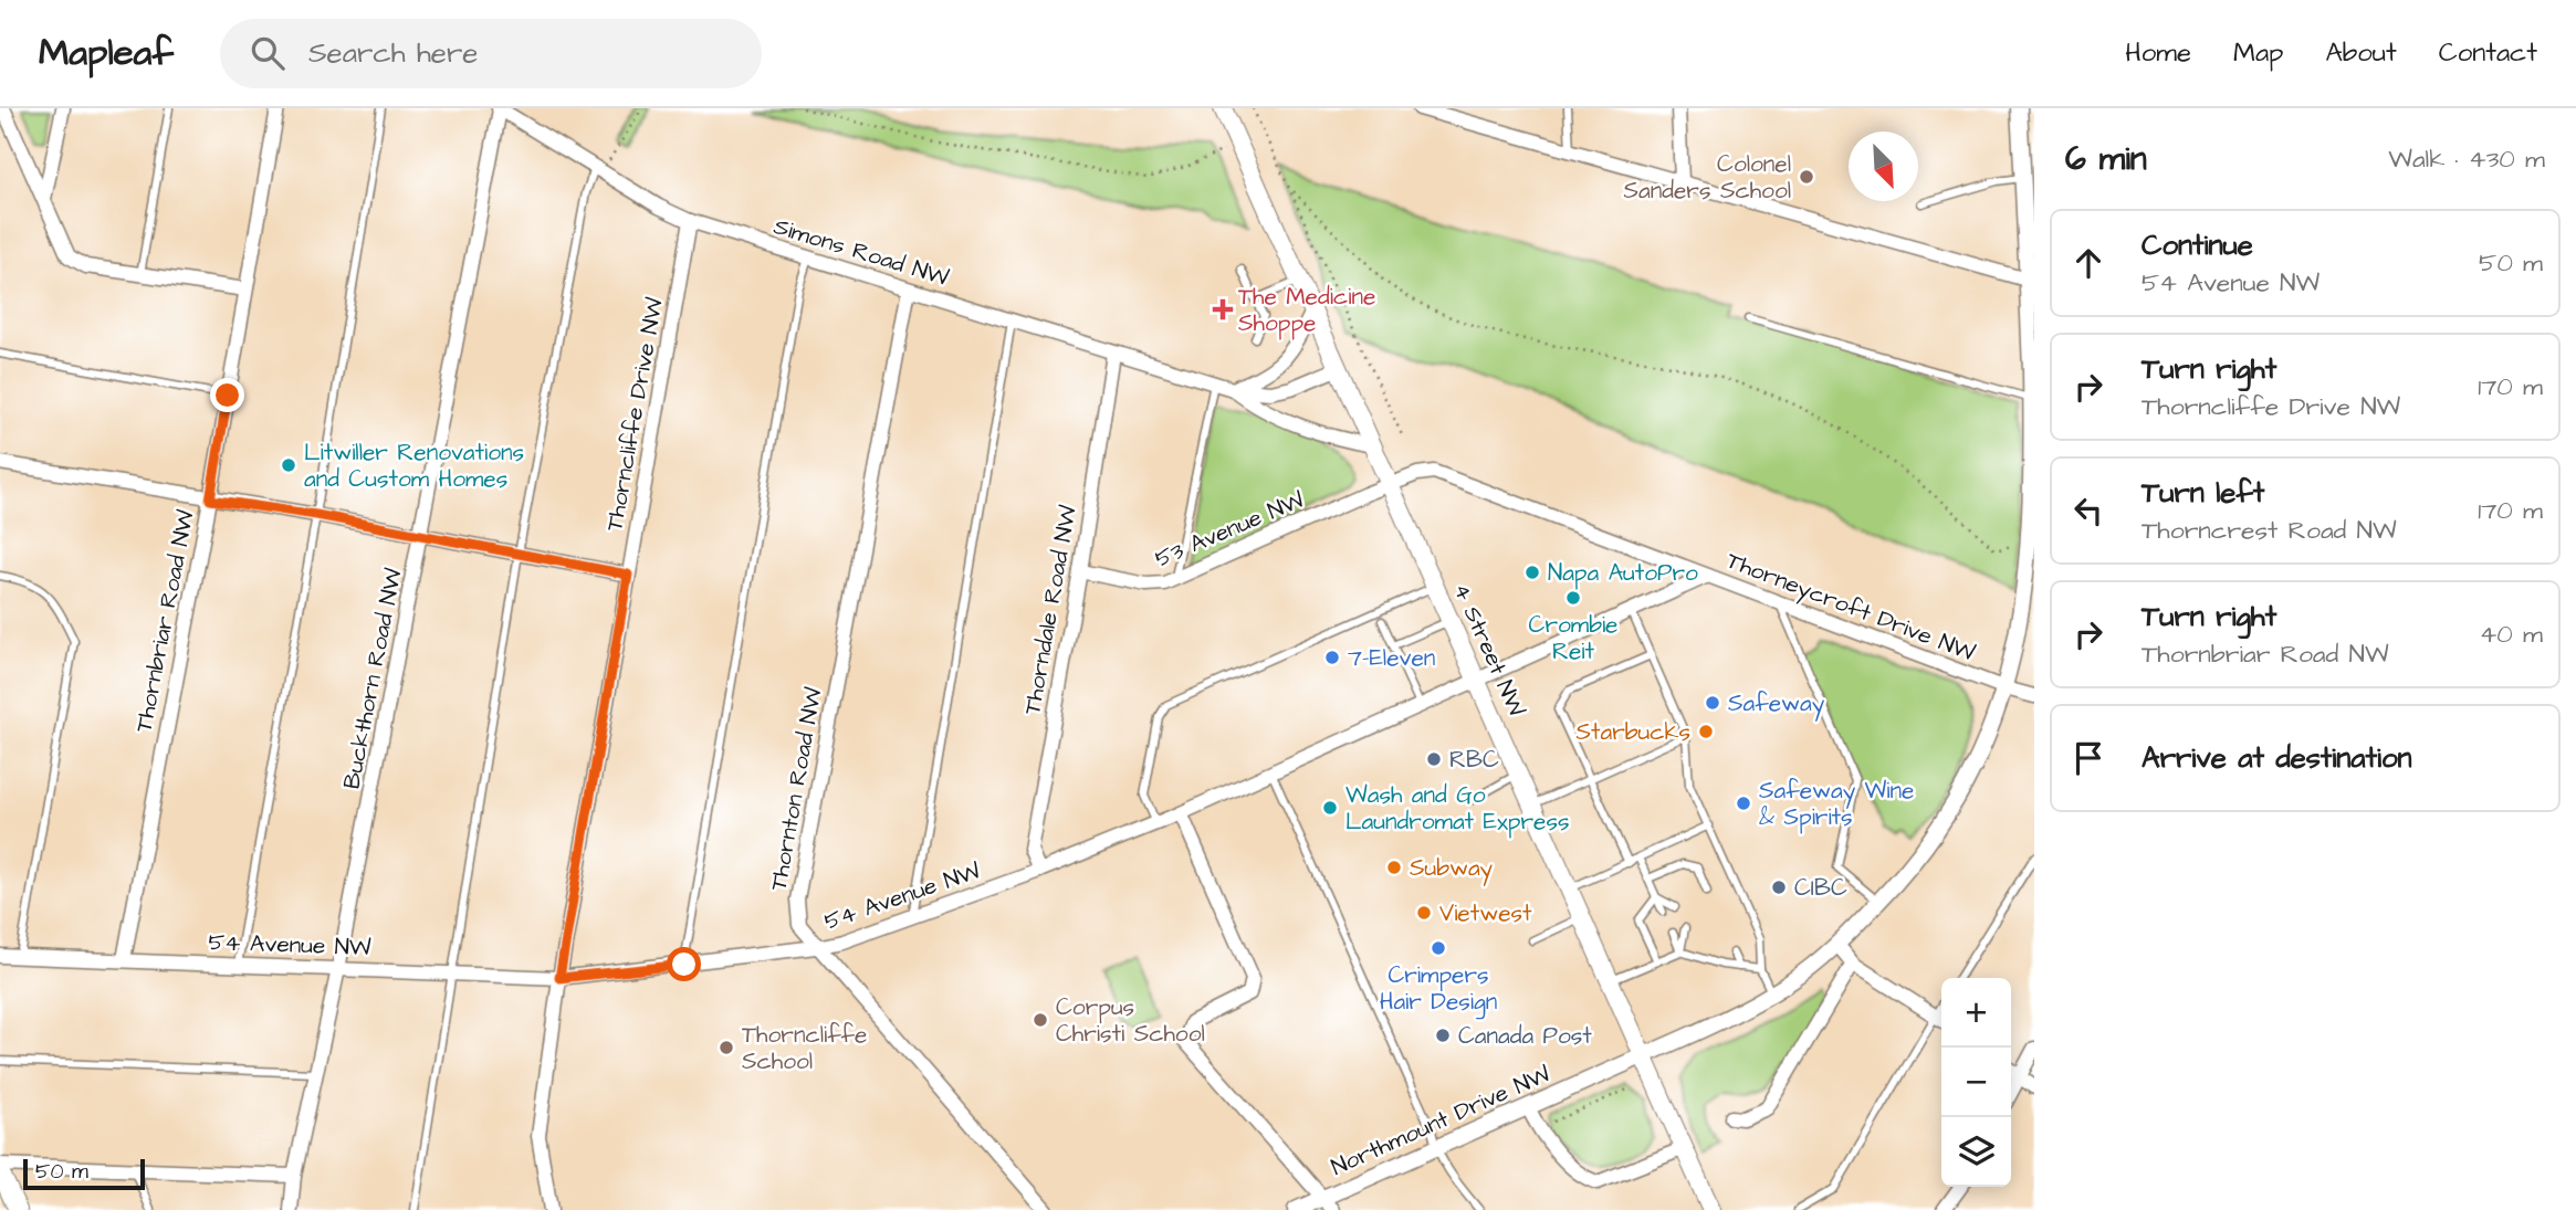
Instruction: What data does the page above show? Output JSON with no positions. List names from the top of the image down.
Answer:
{
  "streets": {
    "main road": ["4 Street NW"],
    "street": [
      "Simons Road NW",
      "Thorncliffe Drive NW",
      "53 Avenue NW",
      "Thorneycroft Drive NW",
      "Thorndale Road NW",
      "Thornbriar Road NW",
      "Buckthorn Road NW",
      "Thornton Road NW",
      "54 Avenue NW",
      "Northmount Drive NW"
    ]
  },
  "crossings": [
    ["Simons Road NW", "Thorncliffe Drive NW"],
    ["Simons Road NW", "Thorndale Road NW"],
    ["Simons Road NW", "4 Street NW"],
    ["Simons Road NW", "Buckthorn Road NW"],
    ["Simons Road NW", "Thornton Road NW"],
    ["Thorncliffe Drive NW", "54 Avenue NW"],
    ["53 Avenue NW", "Thorneycroft Drive NW"],
    ["53 Avenue NW", "Thorndale Road NW"],
    ["53 Avenue NW", "4 Street NW"],
    ["Thorneycroft Drive NW", "4 Street NW"],
    ["Thorneycroft Drive NW", "54 Avenue NW"],
    ["Thorneycroft Drive NW", "Northmount Drive NW"],
    ["Thorndale Road NW", "54 Avenue NW"],
    ["Thornbriar Road NW", "54 Avenue NW"],
    ["4 Street NW", "54 Avenue NW"],
    ["4 Street NW", "Northmount Drive NW"],
    ["Buckthorn Road NW", "54 Avenue NW"],
    ["Thornton Road NW", "54 Avenue NW"]
  ],
  "places": {
    "other": [
      "Colonel Sanders School",
      "Litwiller Renovations and Custom Homes",
      "Napa AutoPro",
      "Crombie Reit",
      "7-Eleven",
      "Safeway",
      "Starbucks",
      "RBC",
      "Safeway Wine & Spirits",
      "Wash and Go Laundromat Express",
      "Subway",
      "CIBC",
      "Vietwest",
      "Crimpers Hair Design",
      "Corpus Christi School",
      "Canada Post",
      "Thorncliffe School"
    ],
    "health": ["The Medicine Shoppe"]
  },
  "scale_bar": "50 m",
  "north": "bottom right",
  "page": {
    "header": "Mapleaf",
    "search": "Search here",
    "nav": [
      "Home",
      "Map",
      "About",
      "Contact"
    ],
    "heading": ["6 min", "Walk · 430 m"],
    "list": [
      ["Continue", "54 Avenue NW", "50 m"],
      ["Turn right", "Thorncliffe Drive NW", "170 m"],
      ["Turn left", "Thorncrest Road NW", "170 m"],
      ["Turn right", "Thornbriar Road NW", "40 m"],
      "Arrive at destination"
    ],
    "map_buttons": ["+", "−"],
    "scale": "50 m"
  }
}
